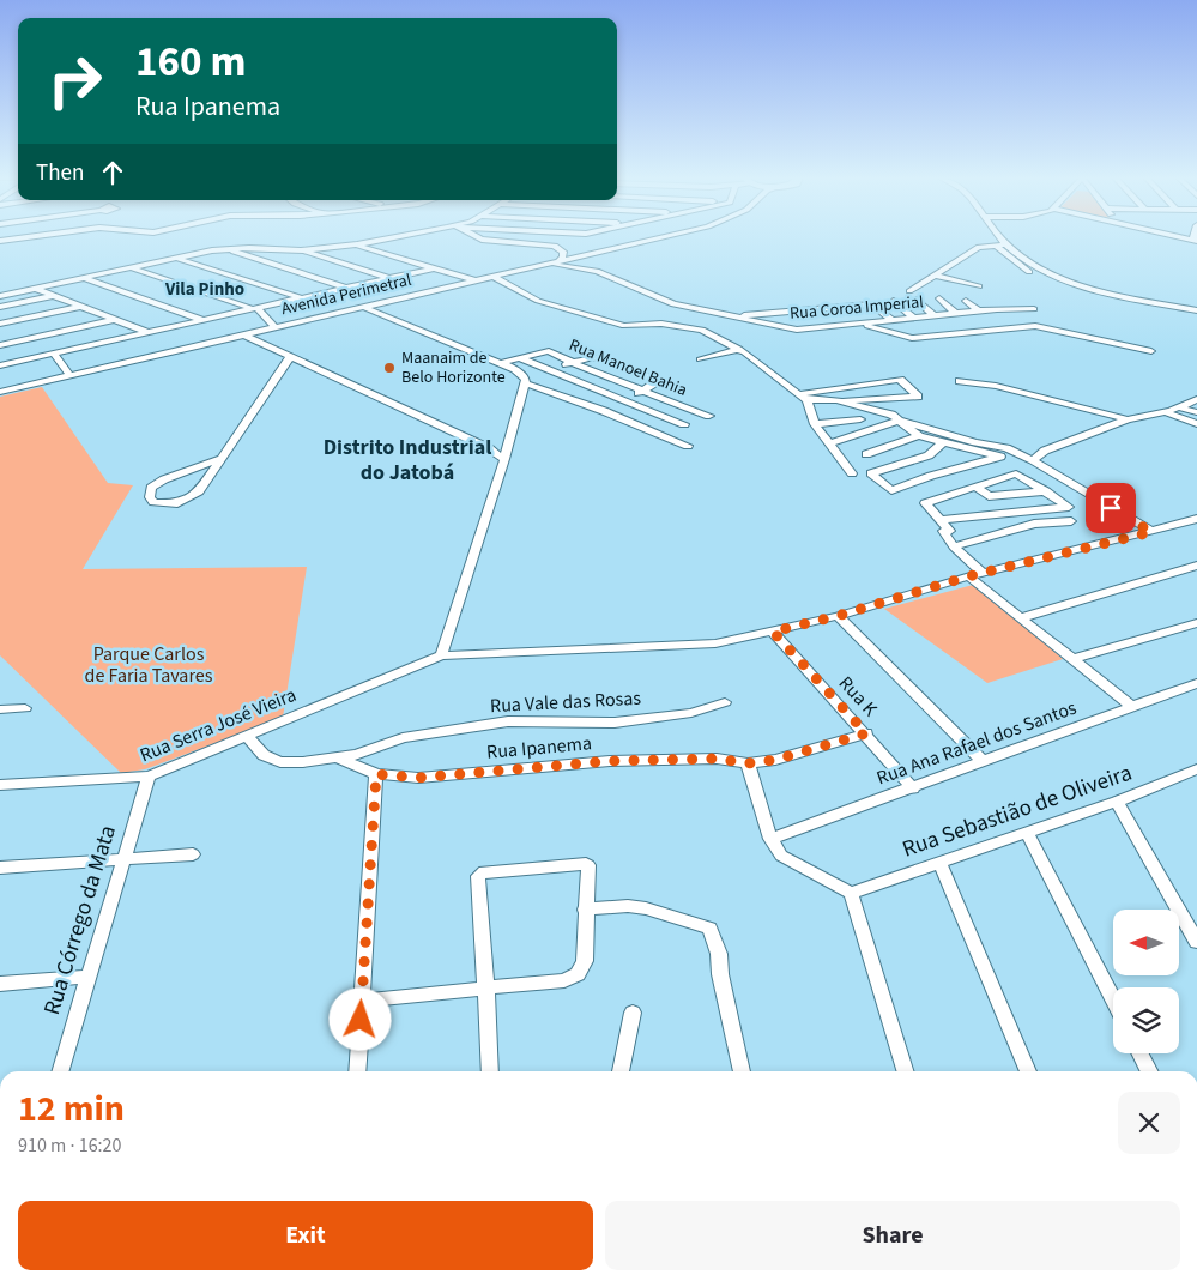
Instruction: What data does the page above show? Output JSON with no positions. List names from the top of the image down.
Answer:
{
  "streets": {
    "street": [
      "Avenida Perimetral",
      "Rua Coroa Imperial",
      "Rua Manoel Bahia",
      "Rua K",
      "Rua Vale das Rosas",
      "Rua Serra José Vieira",
      "Rua Ana Rafael dos Santos",
      "Rua Ipanema",
      "Rua Sebastião de Oliveira",
      "Rua Córrego da Mata"
    ]
  },
  "crossings": [
    ["Avenida Perimetral", "Rua Coroa Imperial"],
    ["Rua K", "Rua Ana Rafael dos Santos"],
    ["Rua K", "Rua Ipanema"],
    ["Rua Vale das Rosas", "Rua Ipanema"],
    ["Rua Serra José Vieira", "Rua Córrego da Mata"]
  ],
  "districts": ["Vila Pinho", "Distrito Industrial do Jatobá"],
  "parks": ["Parque Carlos de Faria Tavares"],
  "places": ["Maanaim de Belo Horizonte"],
  "north": "left",
  "page": {
    "turn": ["160 m", "Rua Ipanema"],
    "then": "Then",
    "heading": ["12 min", "910 m · 16:20"],
    "buttons": ["Exit", "Share"]
  }
}
